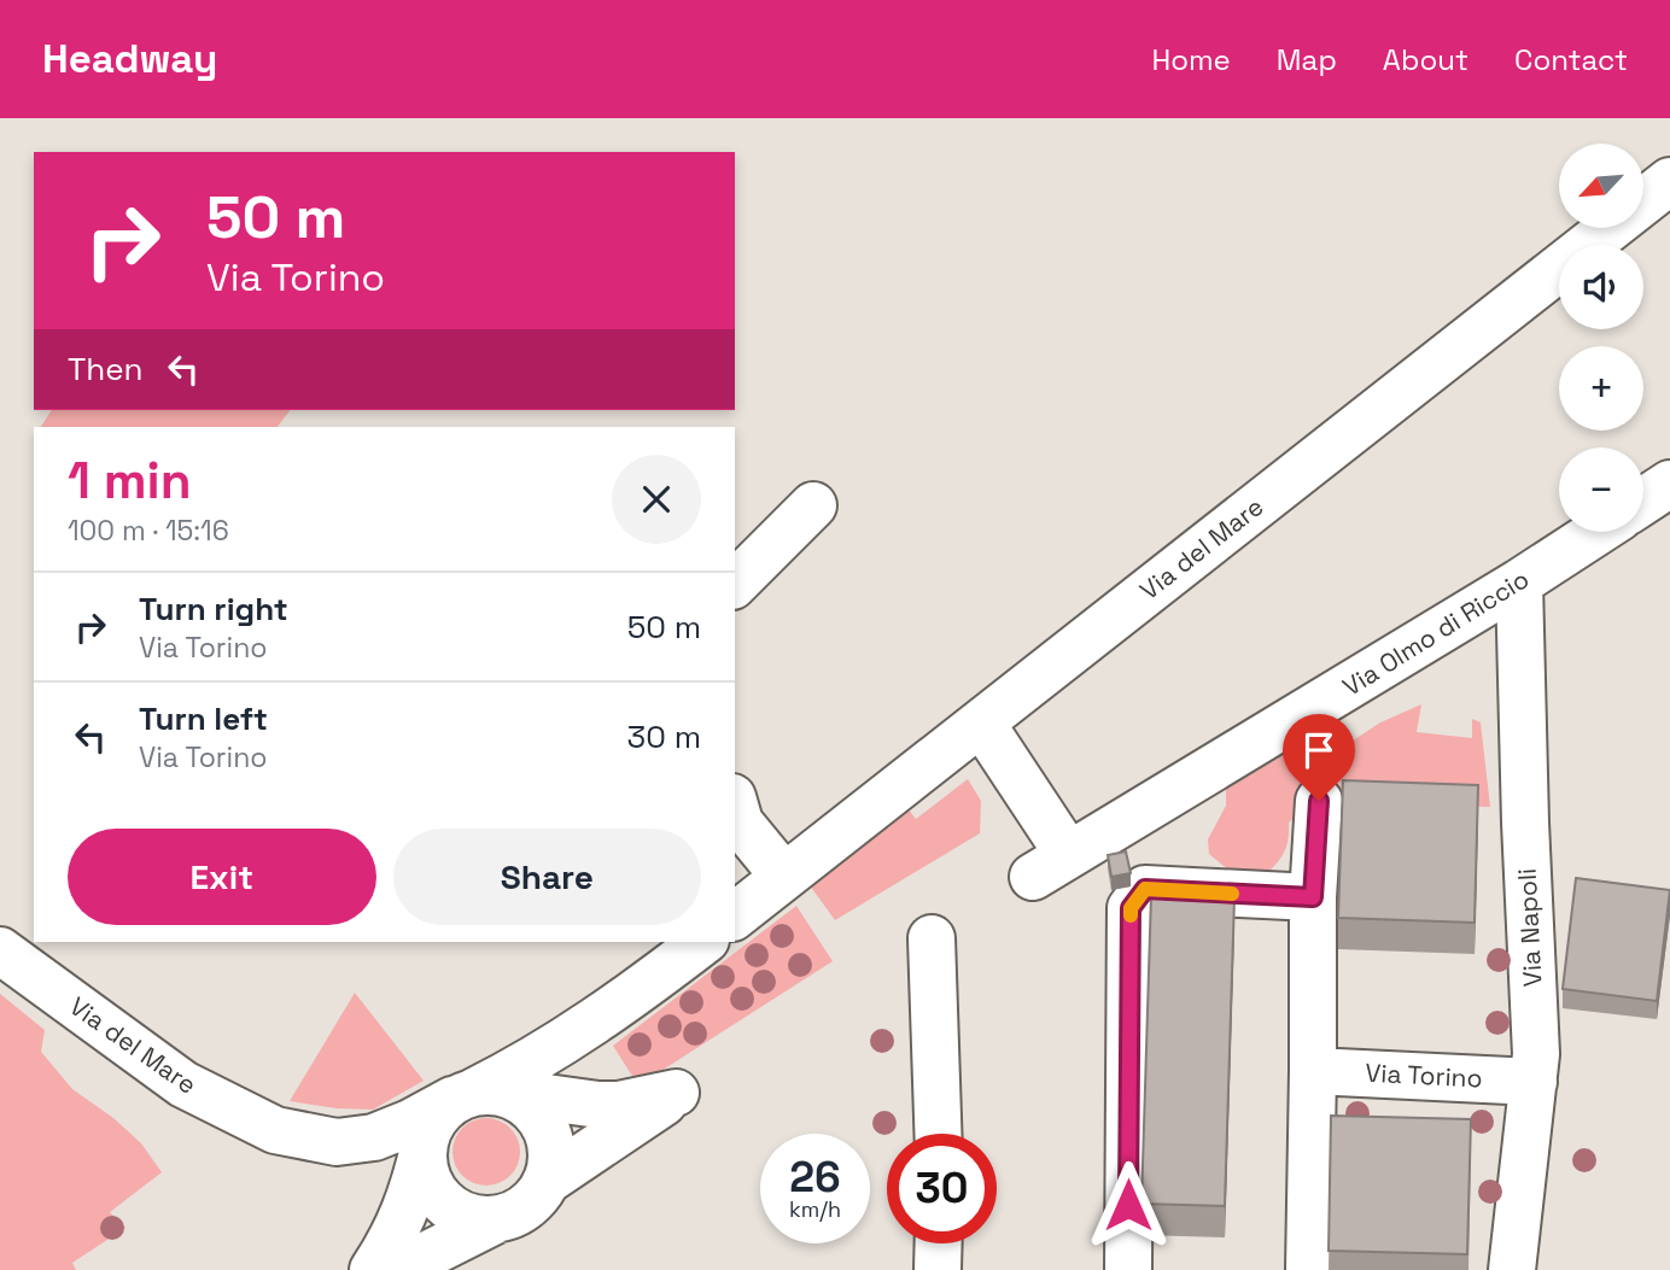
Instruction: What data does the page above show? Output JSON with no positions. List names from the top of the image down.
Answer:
{
  "streets": {
    "street": [
      "Via del Mare",
      "Via Olmo di Riccio",
      "Via Napoli",
      "Via Torino"
    ]
  },
  "crossings": [
    ["Via del Mare", "Via Olmo di Riccio"],
    ["Via Olmo di Riccio", "Via Napoli"],
    ["Via Napoli", "Via Torino"]
  ],
  "north": "bottom left",
  "page": {
    "header": "Headway",
    "nav": [
      "Home",
      "Map",
      "About",
      "Contact"
    ],
    "map_buttons": ["+", "−"],
    "turn": ["50 m", "Via Torino"],
    "then": "Then",
    "heading": ["1 min", "100 m · 15:16"],
    "list": [
      {
        "name": "Turn right",
        "note": "Via Torino",
        "value": "50 m"
      },
      {
        "name": "Turn left",
        "note": "Via Torino",
        "value": "30 m"
      }
    ],
    "buttons": ["Exit", "Share"],
    "speed": "26 km/h",
    "limit": "30"
  }
}
